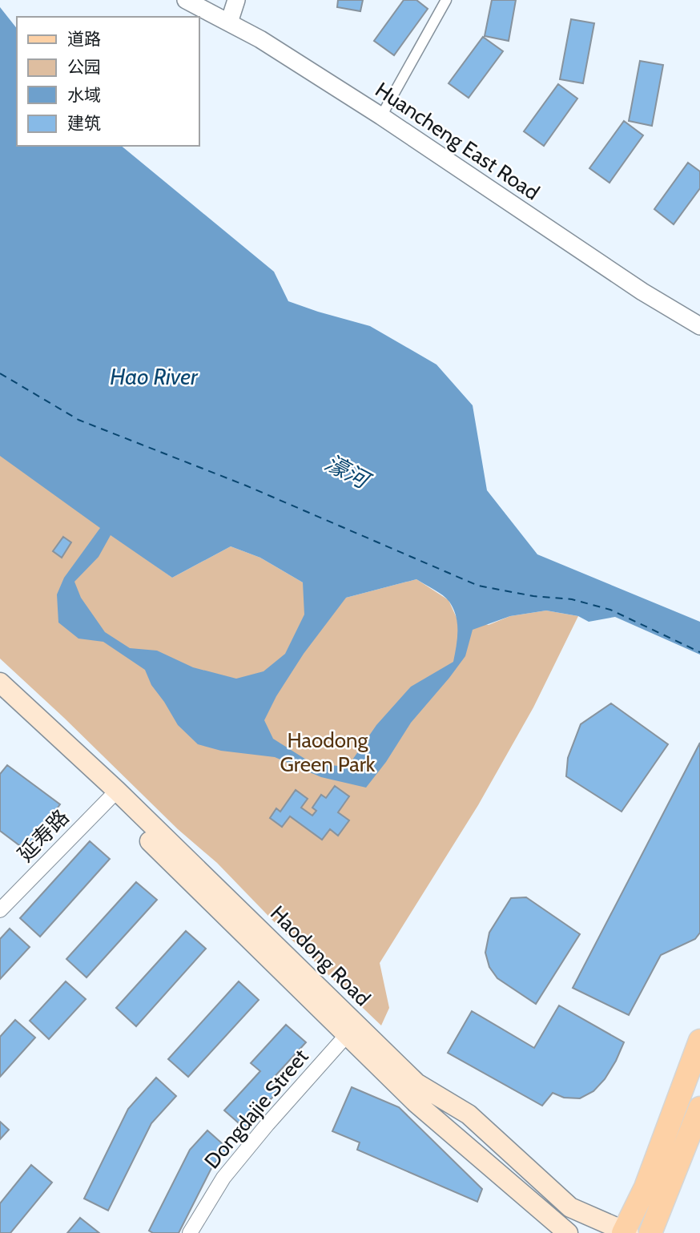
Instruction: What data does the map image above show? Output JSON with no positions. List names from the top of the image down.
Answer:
{
  "streets": {
    "main road": ["Haodong Road"],
    "street": ["Huancheng East Road", "延寿路", "Dongdajie Street"]
  },
  "crossings": [
    ["延寿路", "Haodong Road"],
    ["Haodong Road", "Dongdajie Street"]
  ],
  "water": ["Hao River", "濠河"],
  "parks": ["Haodong Green Park"],
  "legend": [
    "道路",
    "公园",
    "水域",
    "建筑"
  ]
}
